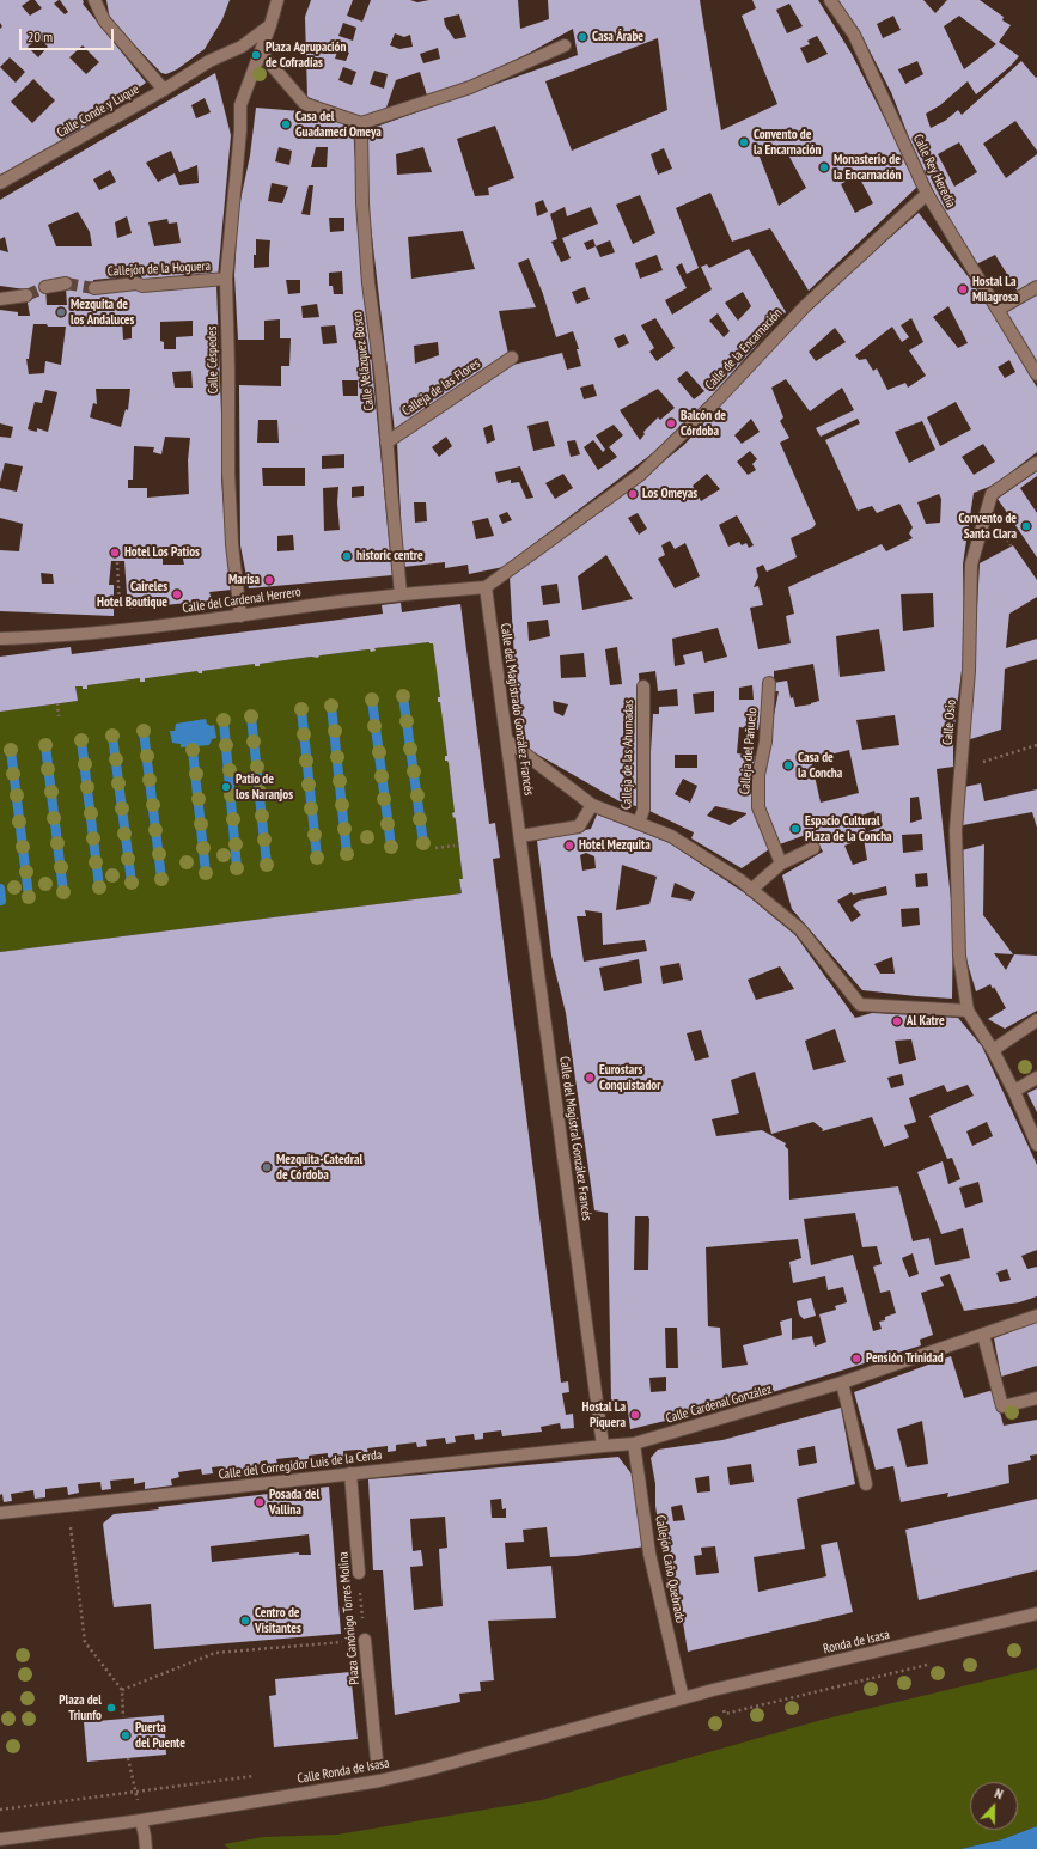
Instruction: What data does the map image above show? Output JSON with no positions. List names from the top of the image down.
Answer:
{
  "streets": {
    "street": [
      "Calle Conde y Luque",
      "Calle Rey Heredia",
      "Callejón de la Hoguera",
      "Calle de la Encarnación",
      "Calle Céspedes",
      "Calle Velázquez Bosco",
      "Calleja de las Flores",
      "Calle del Cardenal Herrero",
      "Calle del Magistrado González Francés",
      "Calle Osio",
      "Calleja del Pañuelo",
      "Calleja de las Ahumadas",
      "Calle del Magistral González Francés",
      "Calle Cardenal González",
      "Calle del Corregidor Luis de la Cerda",
      "Callejón Caño Quebrado",
      "Plaza Canónigo Torres Molina",
      "Ronda de Isasa",
      "Calle Ronda de Isasa"
    ]
  },
  "crossings": [
    ["Calle Rey Heredia", "Calle de la Encarnación"],
    ["Callejón de la Hoguera", "Calle Céspedes"],
    ["Calle de la Encarnación", "Calle del Cardenal Herrero"],
    ["Calle de la Encarnación", "Calle del Magistrado González Francés"],
    ["Calle Céspedes", "Calle del Cardenal Herrero"],
    ["Calle Velázquez Bosco", "Calleja de las Flores"],
    ["Calle Velázquez Bosco", "Calle del Cardenal Herrero"],
    ["Calle del Cardenal Herrero", "Calle del Magistrado González Francés"],
    ["Calle del Magistrado González Francés", "Calle del Magistral González Francés"],
    ["Calle del Magistral González Francés", "Calle Cardenal González"],
    ["Calle del Magistral González Francés", "Calle del Corregidor Luis de la Cerda"],
    ["Calle Cardenal González", "Calle del Corregidor Luis de la Cerda"],
    ["Calle Cardenal González", "Callejón Caño Quebrado"],
    ["Calle del Corregidor Luis de la Cerda", "Plaza Canónigo Torres Molina"],
    ["Callejón Caño Quebrado", "Ronda de Isasa"],
    ["Callejón Caño Quebrado", "Calle Ronda de Isasa"],
    ["Ronda de Isasa", "Calle Ronda de Isasa"]
  ],
  "places": [
    "Casa Árabe",
    "Plaza Agrupación de Cofradías",
    "Casa del Guadamecí Omeya",
    "Convento de la Encarnación",
    "Monasterio de la Encarnación",
    "Hostal La Milagrosa",
    "Mezquita de los Andaluces",
    "Balcón de Córdoba",
    "Los Omeyas",
    "Convento de Santa Clara",
    "Hotel Los Patios",
    "historic centre",
    "Marisa",
    "Caireles Hotel Boutique",
    "Casa de la Concha",
    "Patio de los Naranjos",
    "Espacio Cultural Plaza de la Concha",
    "Hotel Mezquita",
    "Al Katre",
    "Eurostars Conquistador",
    "Mezquita-Catedral de Córdoba",
    "Pensión Trinidad",
    "Hostal La Piquera",
    "Posada del Vallina",
    "Centro de Visitantes",
    "Plaza del Triunfo",
    "Puerta del Puente"
  ],
  "scale_bar": "20 m",
  "north": "top"
}
